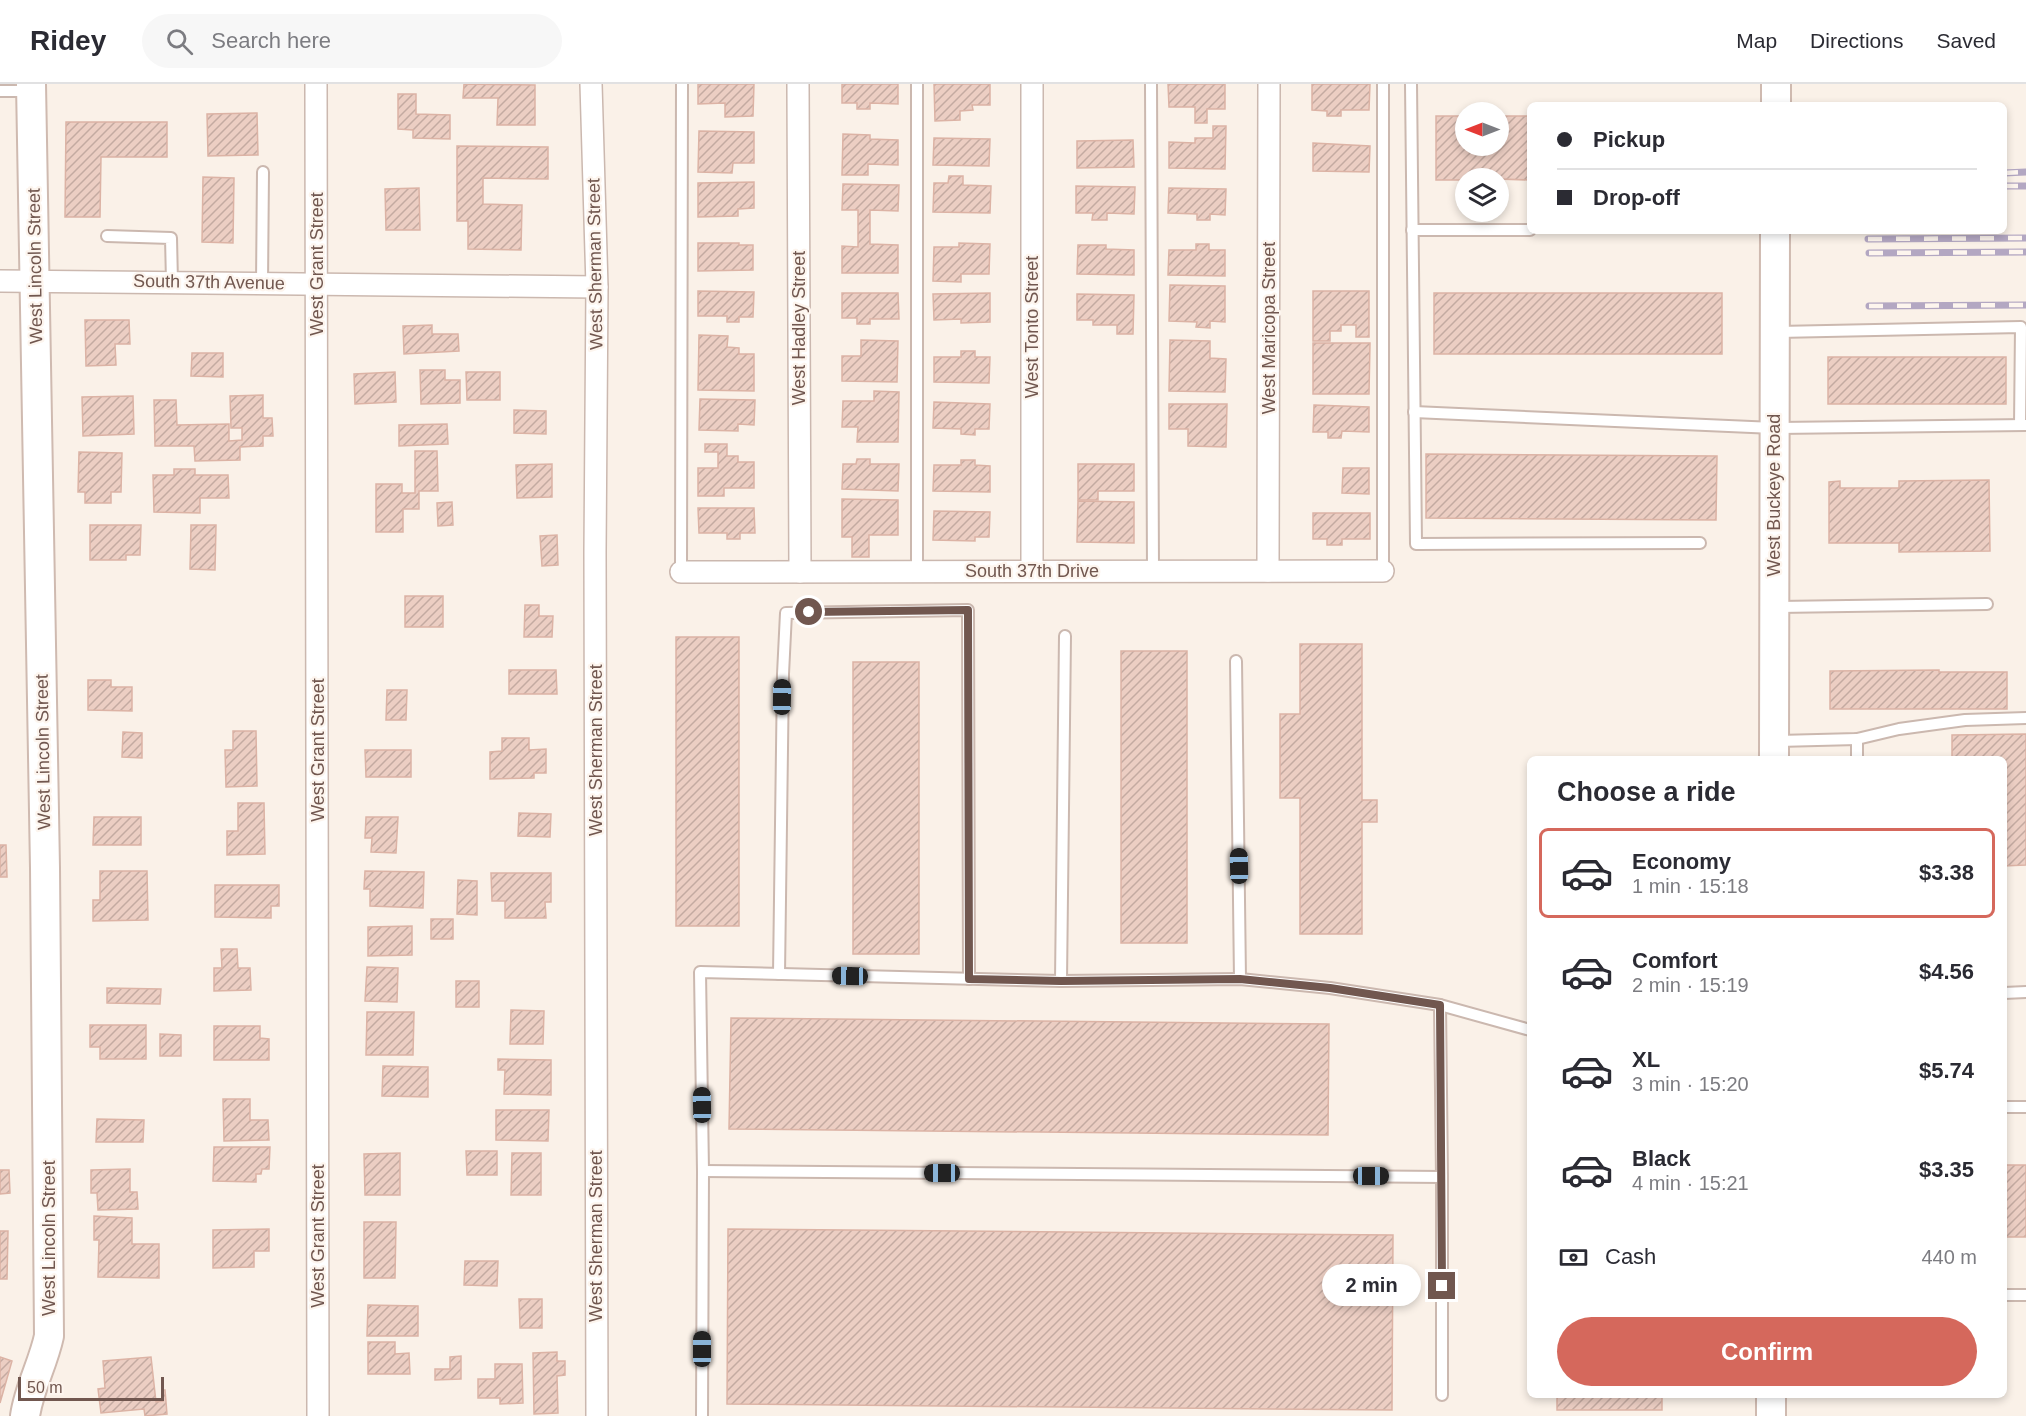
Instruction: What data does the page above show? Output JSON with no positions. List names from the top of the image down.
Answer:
{
  "streets": {
    "street": [
      "West Grant Street",
      "West Sherman Street",
      "West Lincoln Street",
      "South 37th Avenue",
      "West Tonto Street",
      "West Hadley Street",
      "West Maricopa Street",
      "West Buckeye Road",
      "South 37th Drive"
    ]
  },
  "crossings": [
    ["West Grant Street", "South 37th Avenue"],
    ["West Sherman Street", "South 37th Avenue"],
    ["West Lincoln Street", "South 37th Avenue"],
    ["West Tonto Street", "South 37th Drive"],
    ["West Hadley Street", "South 37th Drive"],
    ["West Maricopa Street", "South 37th Drive"]
  ],
  "scale_bar": "50 m",
  "north": "left",
  "page": {
    "header": "Ridey",
    "search": "Search here",
    "nav": ["Map", "Directions", "Saved"],
    "banner": ["Pickup", "Drop-off"],
    "heading": "Choose a ride",
    "list": [
      {
        "name": "Economy",
        "note": "1 min · 15:18",
        "value": "$3.38"
      },
      {
        "name": "Comfort",
        "note": "2 min · 15:19",
        "value": "$4.56"
      },
      {
        "name": "XL",
        "note": "3 min · 15:20",
        "value": "$5.74"
      },
      {
        "name": "Black",
        "note": "4 min · 15:21",
        "value": "$3.35"
      }
    ],
    "pay": ["Cash", "440 m"],
    "bubble": "2 min",
    "buttons": "Confirm",
    "scale": "50 m"
  }
}
